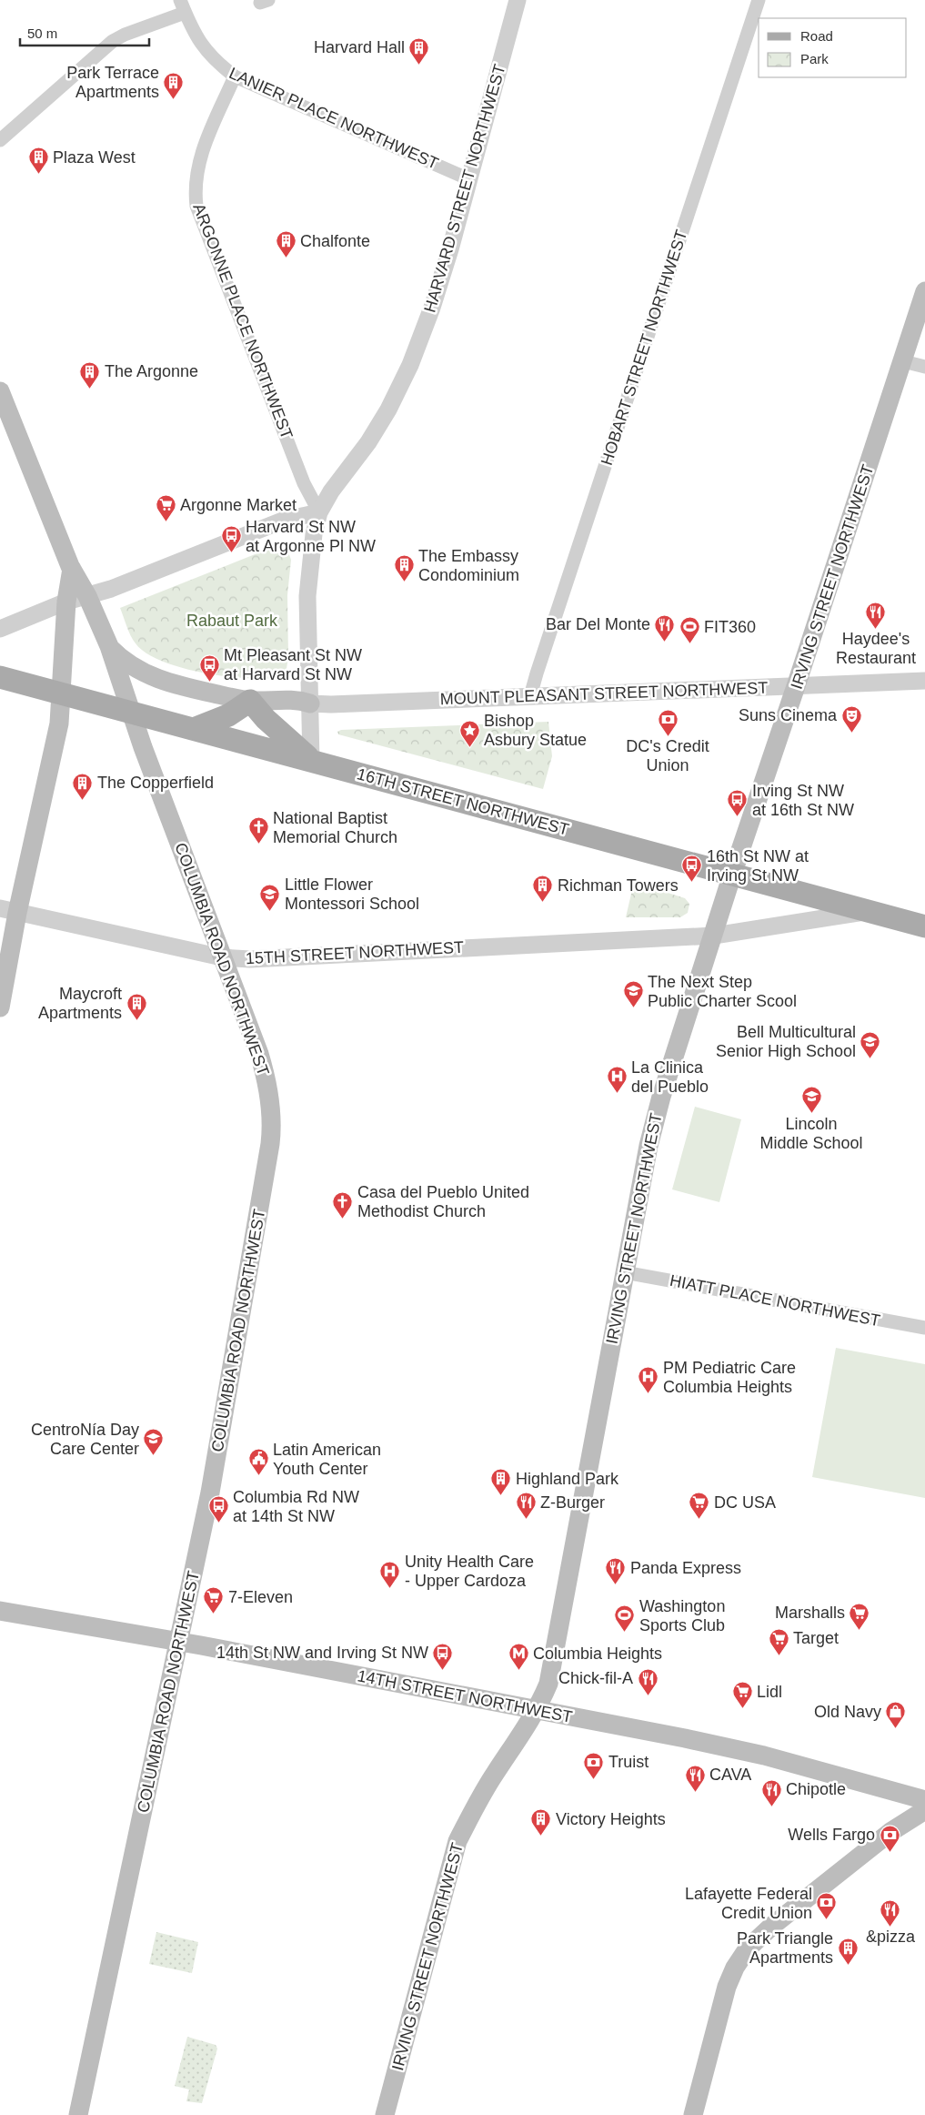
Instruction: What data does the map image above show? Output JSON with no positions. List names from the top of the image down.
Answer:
{
  "streets": {
    "main road": [
      "IRVING STREET NORTHWEST",
      "16TH STREET NORTHWEST",
      "COLUMBIA ROAD NORTHWEST",
      "14TH STREET NORTHWEST"
    ],
    "street": [
      "LANIER PLACE NORTHWEST",
      "HARVARD STREET NORTHWEST",
      "ARGONNE PLACE NORTHWEST",
      "HOBART STREET NORTHWEST",
      "MOUNT PLEASANT STREET NORTHWEST",
      "15TH STREET NORTHWEST",
      "HIATT PLACE NORTHWEST"
    ]
  },
  "crossings": [
    ["LANIER PLACE NORTHWEST", "HARVARD STREET NORTHWEST"],
    ["LANIER PLACE NORTHWEST", "ARGONNE PLACE NORTHWEST"],
    ["HARVARD STREET NORTHWEST", "ARGONNE PLACE NORTHWEST"],
    ["HARVARD STREET NORTHWEST", "MOUNT PLEASANT STREET NORTHWEST"],
    ["HARVARD STREET NORTHWEST", "16TH STREET NORTHWEST"],
    ["HOBART STREET NORTHWEST", "MOUNT PLEASANT STREET NORTHWEST"],
    ["IRVING STREET NORTHWEST", "MOUNT PLEASANT STREET NORTHWEST"],
    ["IRVING STREET NORTHWEST", "16TH STREET NORTHWEST"],
    ["IRVING STREET NORTHWEST", "15TH STREET NORTHWEST"],
    ["IRVING STREET NORTHWEST", "HIATT PLACE NORTHWEST"],
    ["IRVING STREET NORTHWEST", "14TH STREET NORTHWEST"],
    ["16TH STREET NORTHWEST", "15TH STREET NORTHWEST"],
    ["16TH STREET NORTHWEST", "COLUMBIA ROAD NORTHWEST"],
    ["15TH STREET NORTHWEST", "COLUMBIA ROAD NORTHWEST"],
    ["COLUMBIA ROAD NORTHWEST", "14TH STREET NORTHWEST"]
  ],
  "parks": ["Rabaut Park"],
  "places": {
    "building": [
      "Harvard Hall",
      "Park Terrace Apartments",
      "Plaza West",
      "Chalfonte",
      "The Argonne",
      "The Embassy Condominium",
      "The Copperfield",
      "Richman Towers",
      "Maycroft Apartments",
      "Highland Park",
      "Victory Heights",
      "Park Triangle Apartments"
    ],
    "supermarket": [
      "Argonne Market",
      "DC USA",
      "7-Eleven",
      "Marshalls",
      "Target",
      "Lidl"
    ],
    "bus stop": [
      "Harvard St NW at Argonne Pl NW",
      "Mt Pleasant St NW at Harvard St NW",
      "Irving St NW at 16th St NW",
      "16th St NW at Irving St NW",
      "Columbia Rd NW at 14th St NW",
      "14th St NW and Irving St NW"
    ],
    "restaurant": [
      "Haydee's Restaurant",
      "Bar Del Monte",
      "Z-Burger",
      "Panda Express",
      "Chick-fil-A",
      "CAVA",
      "Chipotle",
      "&pizza"
    ],
    "sports": ["FIT360", "Washington Sports Club"],
    "theatre": ["Suns Cinema"],
    "bank": [
      "DC's Credit Union",
      "Truist",
      "Wells Fargo",
      "Lafayette Federal Credit Union"
    ],
    "place": ["Bishop Asbury Statue"],
    "church": ["National Baptist Memorial Church", "Casa del Pueblo United Methodist Church"],
    "school or university": [
      "Little Flower Montessori School",
      "The Next Step Public Charter Scool",
      "Bell Multicultural Senior High School",
      "Lincoln Middle School",
      "CentroNía Day Care Center"
    ],
    "hospital": ["La Clinica del Pueblo", "PM Pediatric Care Columbia Heights", "Unity Health Care - Upper Cardoza"],
    "public building": ["Latin American Youth Center"],
    "metro station": ["Columbia Heights"],
    "shop": ["Old Navy"]
  },
  "legend": ["Road", "Park"],
  "scale_bar": "50 m"
}
